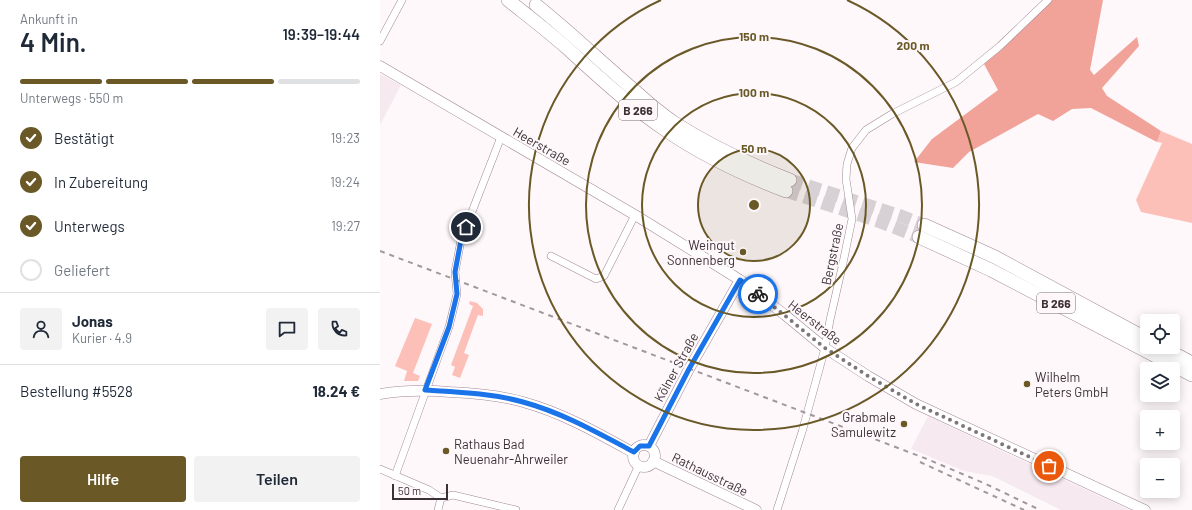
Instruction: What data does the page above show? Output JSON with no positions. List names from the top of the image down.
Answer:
{
  "streets": {
    "highway": ["B 266"],
    "main road": ["Heerstraße", "Kölner Straße", "Rathausstraße"],
    "street": ["Bergstraße"]
  },
  "crossings": [
    ["Heerstraße", "Bergstraße"],
    ["Heerstraße", "Kölner Straße"],
    ["Kölner Straße", "Rathausstraße"]
  ],
  "places": [
    "Weingut Sonnenberg",
    "Wilhelm Peters GmbH",
    "Grabmale Samulewitz",
    "Rathaus Bad Neuenahr-Ahrweiler"
  ],
  "scale_bar": "50 m",
  "page": {
    "heading": ["4 Min.", "Ankunft in", "19:39–19:44"],
    "panel": [
      "Jonas",
      "Kurier · 4.9",
      "Bestellung #5528",
      "18.24 €"
    ],
    "bar": "Unterwegs · 550 m",
    "list": [
      ["Bestätigt", "19:23"],
      ["In Zubereitung", "19:24"],
      ["Unterwegs", "19:27"],
      "Geliefert"
    ],
    "map_buttons": ["+", "−"],
    "buttons": ["Hilfe", "Teilen"],
    "scale": "50 m"
  },
  "rings": [
    "150 m",
    "200 m",
    "100 m",
    "50 m"
  ]
}
